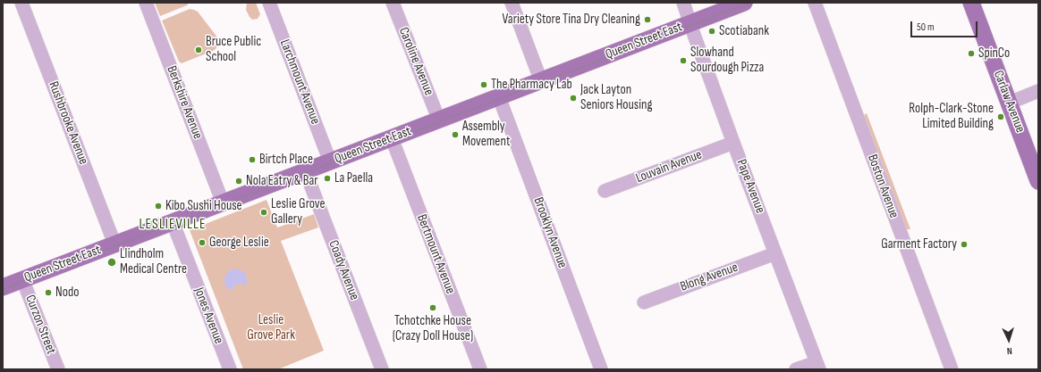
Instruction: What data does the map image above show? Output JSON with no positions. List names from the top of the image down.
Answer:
{
  "streets": {
    "main road": ["Queen Street East", "Carlaw Avenue"],
    "street": [
      "Caroline Avenue",
      "Larchmount Avenue",
      "Berkshire Avenue",
      "Rushbrooke Avenue",
      "Louvain Avenue",
      "Pape Avenue",
      "Boston Avenue",
      "Brooklyn Avenue",
      "Bertmount Avenue",
      "Coady Avenue",
      "Blong Avenue",
      "Jones Avenue",
      "Curzon Street"
    ]
  },
  "crossings": [
    ["Queen Street East", "Caroline Avenue"],
    ["Queen Street East", "Larchmount Avenue"],
    ["Queen Street East", "Berkshire Avenue"],
    ["Queen Street East", "Rushbrooke Avenue"],
    ["Queen Street East", "Pape Avenue"],
    ["Queen Street East", "Brooklyn Avenue"],
    ["Queen Street East", "Bertmount Avenue"],
    ["Queen Street East", "Coady Avenue"],
    ["Queen Street East", "Jones Avenue"],
    ["Queen Street East", "Curzon Street"],
    ["Louvain Avenue", "Pape Avenue"],
    ["Pape Avenue", "Blong Avenue"]
  ],
  "districts": ["LESLIEVILLE"],
  "parks": ["Leslie Grove Park"],
  "places": [
    "Variety Store Tina Dry Cleaning",
    "Scotiabank",
    "Bruce Public School",
    "SpinCo",
    "Slowhand Sourdough Pizza",
    "The Pharmacy Lab",
    "Jack Layton Seniors Housing",
    "Rolph-Clark-Stone Limited Building",
    "Assembly Movement",
    "Birtch Place",
    "La Paella",
    "Nola Eatry & Bar",
    "Kibo Sushi House",
    "Leslie Grove Gallery",
    "George Leslie",
    "Garment Factory",
    "Llindholm Medical Centre",
    "Nodo",
    "Tchotchke House (Crazy Doll House)"
  ],
  "scale_bar": "50 m",
  "north": "bottom"
}
